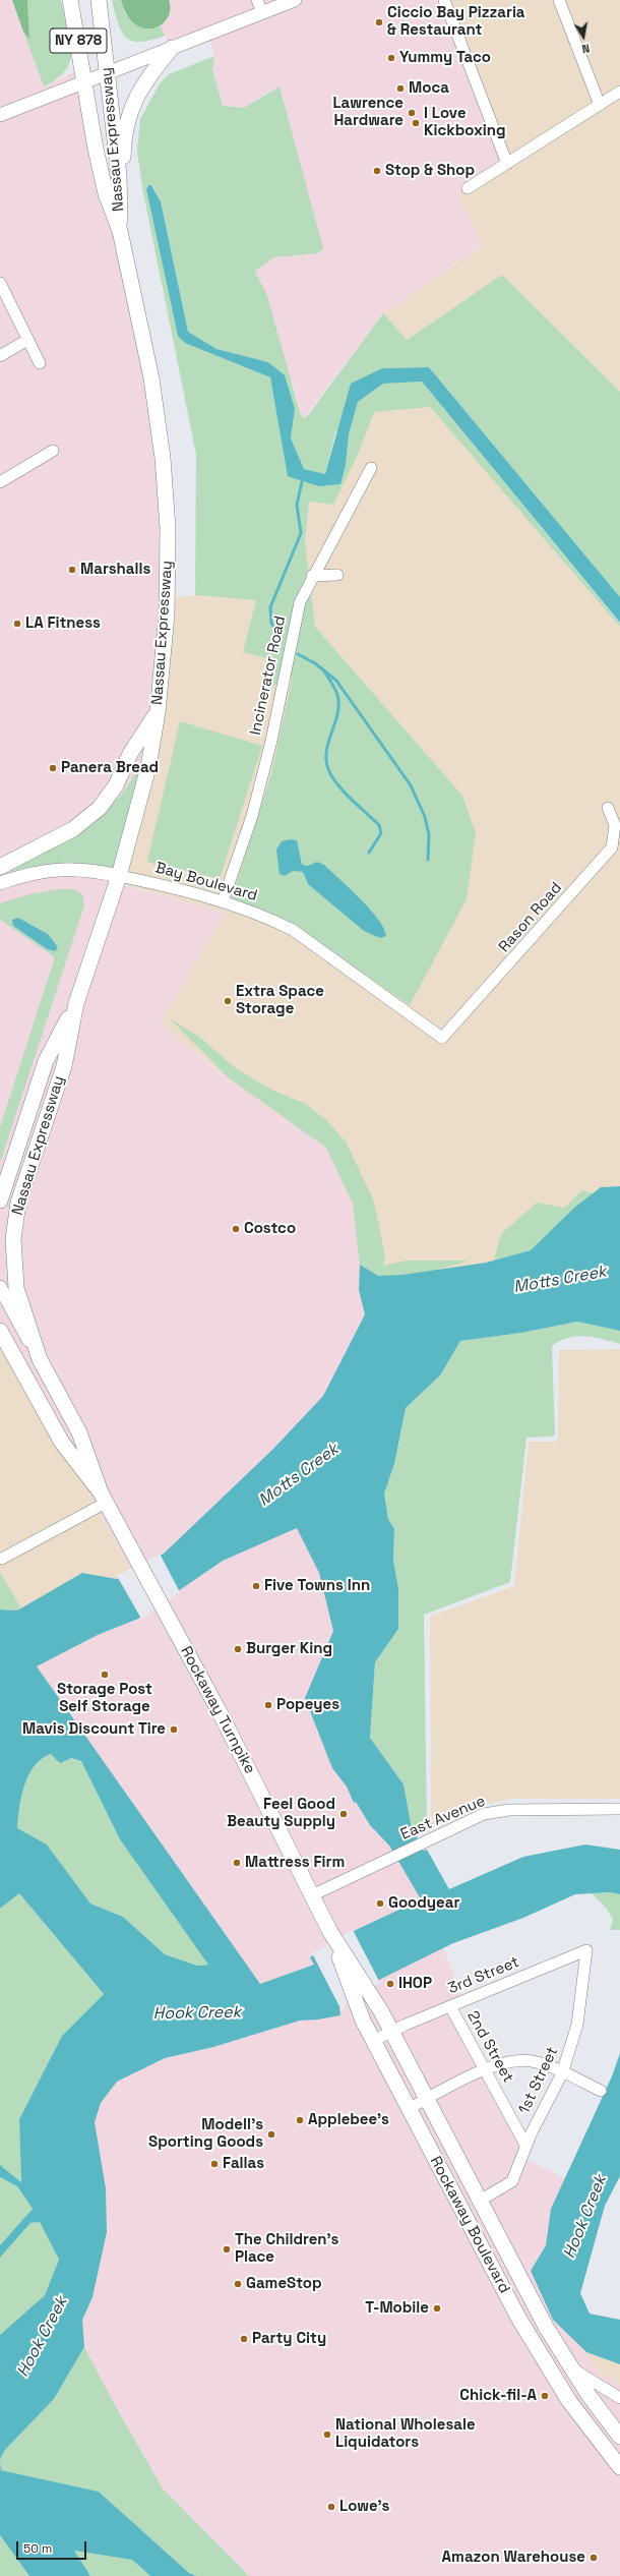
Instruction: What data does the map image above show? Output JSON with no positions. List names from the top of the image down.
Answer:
{
  "streets": {
    "highway": [
      "NY 878",
      "Nassau Expressway",
      "Rockaway Turnpike",
      "Rockaway Boulevard"
    ],
    "main road": ["Bay Boulevard"],
    "street": [
      "Incinerator Road",
      "Rason Road",
      "East Avenue",
      "3rd Street",
      "2nd Street",
      "1st Street"
    ]
  },
  "crossings": [
    ["Nassau Expressway", "Bay Boulevard"],
    ["Nassau Expressway", "Rockaway Turnpike"],
    ["Incinerator Road", "Bay Boulevard"],
    ["Bay Boulevard", "Rason Road"],
    ["Rockaway Turnpike", "East Avenue"],
    ["Rockaway Turnpike", "Rockaway Boulevard"],
    ["3rd Street", "2nd Street"],
    ["3rd Street", "1st Street"],
    ["3rd Street", "Rockaway Boulevard"],
    ["2nd Street", "1st Street"],
    ["1st Street", "Rockaway Boulevard"]
  ],
  "water": ["Motts Creek", "Hook Creek"],
  "places": [
    "Ciccio Bay Pizzaria & Restaurant",
    "Yummy Taco",
    "Moca",
    "Lawrence Hardware",
    "I Love Kickboxing",
    "Stop & Shop",
    "Marshalls",
    "LA Fitness",
    "Panera Bread",
    "Extra Space Storage",
    "Costco",
    "Five Towns Inn",
    "Burger King",
    "Storage Post Self Storage",
    "Popeyes",
    "Mavis Discount Tire",
    "Feel Good Beauty Supply",
    "Mattress Firm",
    "Goodyear",
    "IHOP",
    "Applebee's",
    "Modell's Sporting Goods",
    "Fallas",
    "The Children's Place",
    "GameStop",
    "T-Mobile",
    "Party City",
    "Chick-fil-A",
    "National Wholesale Liquidators",
    "Lowe's",
    "Amazon Warehouse"
  ],
  "scale_bar": "50 m",
  "north": "bottom"
}
